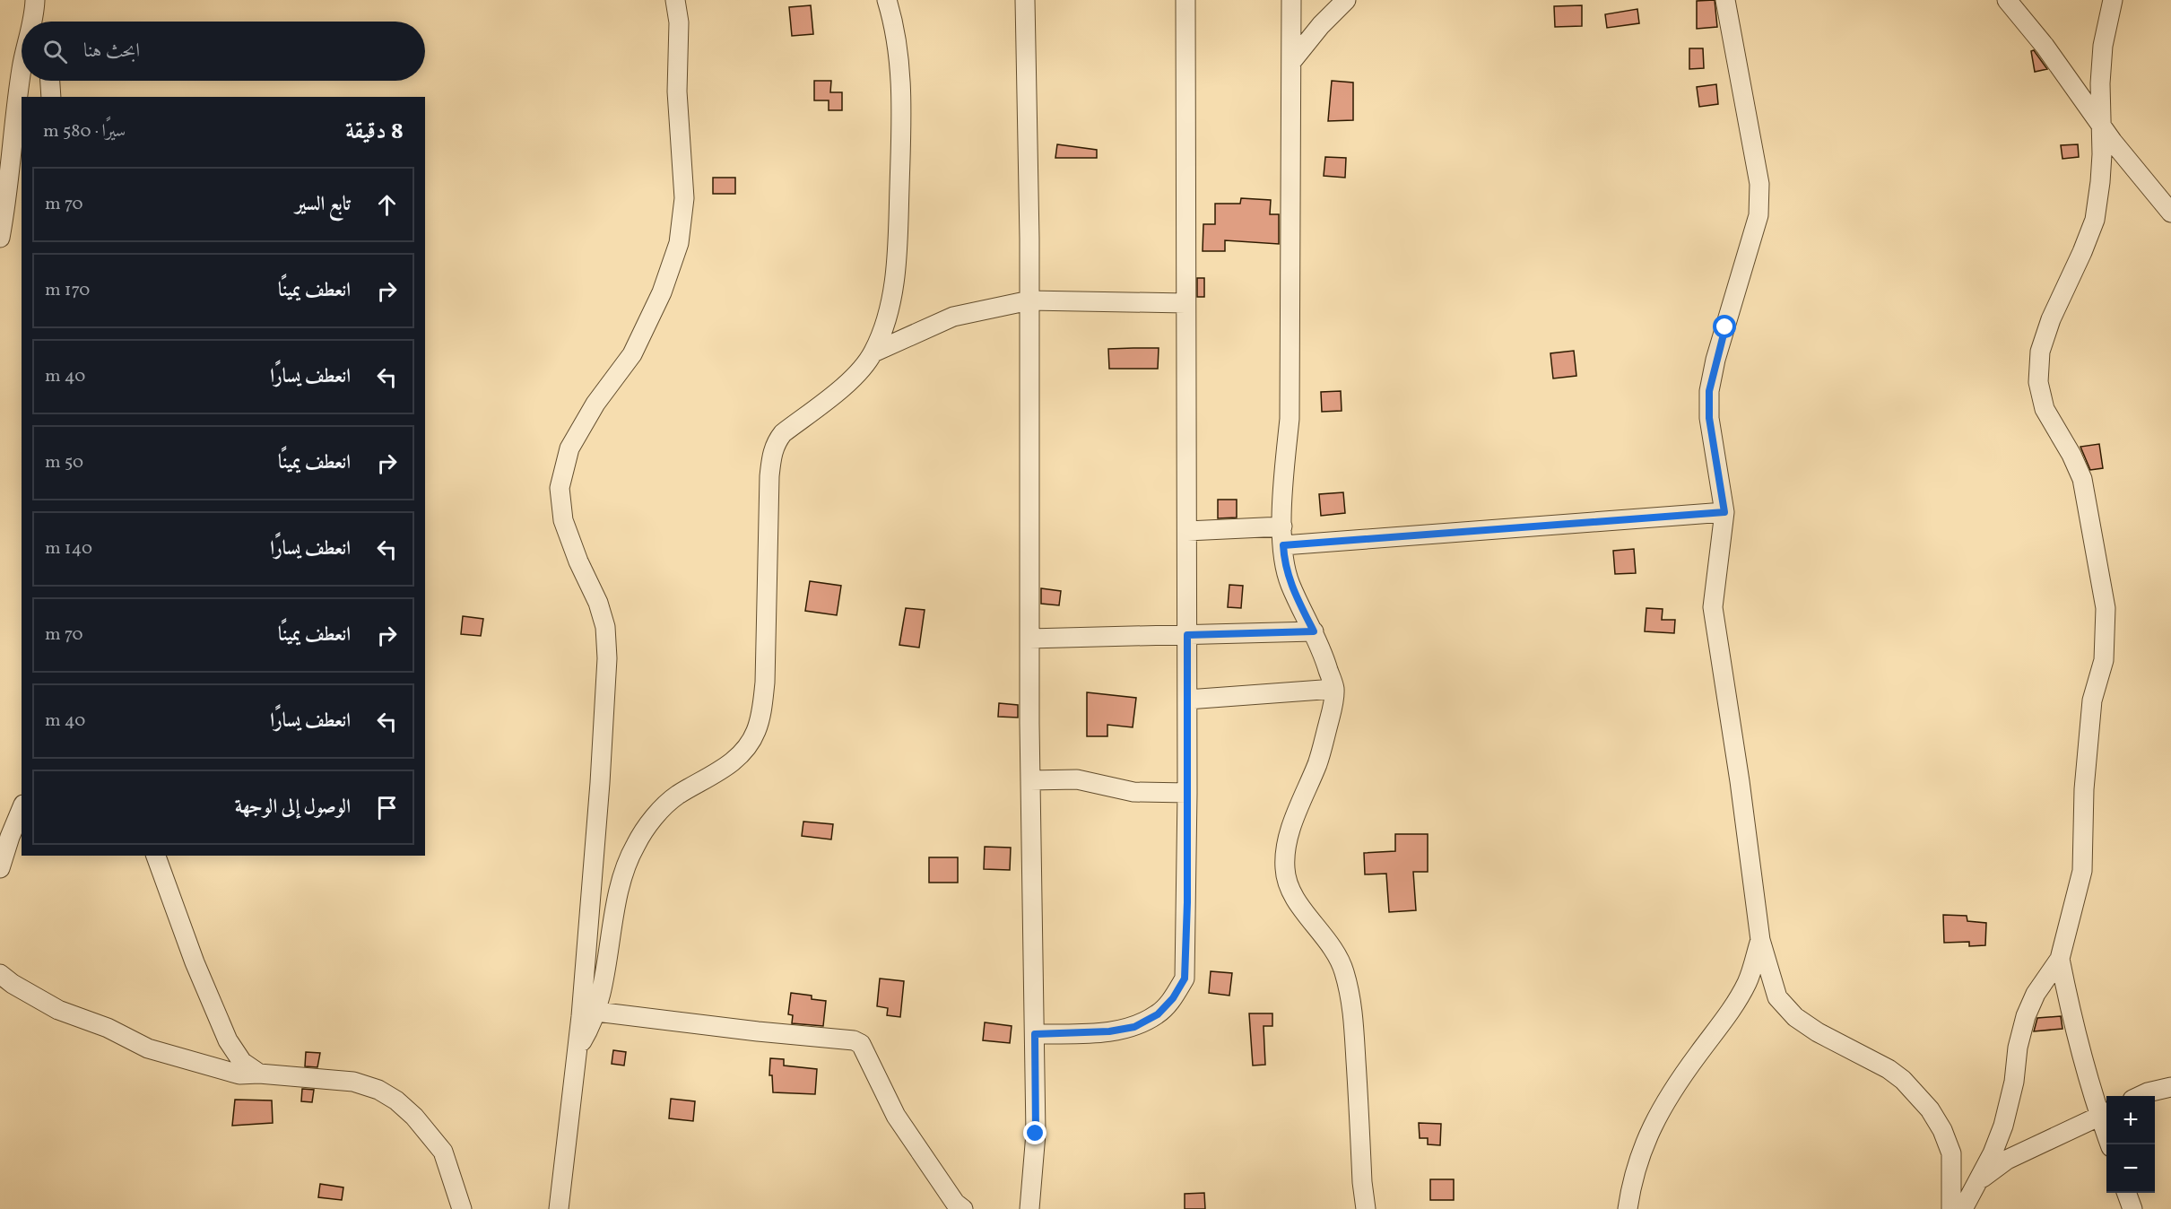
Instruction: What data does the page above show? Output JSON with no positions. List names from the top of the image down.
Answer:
{
  "page": {
    "search": "ابحث هنا",
    "heading": ["8 دقيقة", "سيرًا · 580 m"],
    "list": [
      ["تابع السير", "70 m"],
      ["انعطف يمينًا", "170 m"],
      ["انعطف يسارًا", "40 m"],
      ["انعطف يمينًا", "50 m"],
      ["انعطف يسارًا", "140 m"],
      ["انعطف يمينًا", "70 m"],
      ["انعطف يسارًا", "40 m"],
      "الوصول إلى الوجهة"
    ],
    "map_buttons": ["+", "−"]
  }
}
